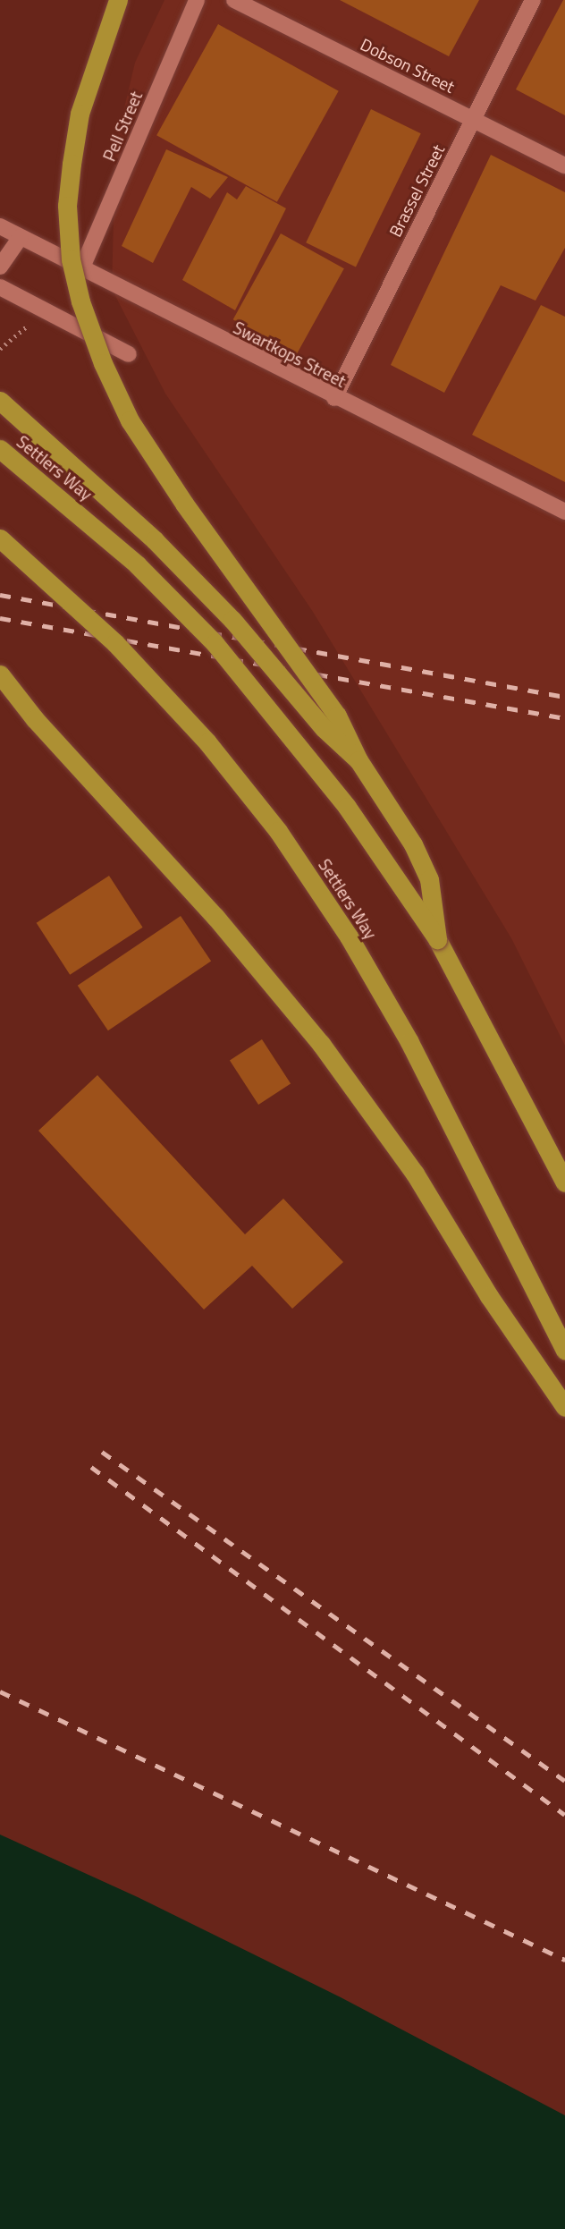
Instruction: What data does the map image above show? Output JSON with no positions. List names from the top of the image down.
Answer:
{
  "streets": {
    "highway": ["Settlers Way"],
    "street": [
      "Dobson Street",
      "Pell Street",
      "Brassel Street",
      "Swartkops Street"
    ]
  },
  "crossings": [
    ["Dobson Street", "Brassel Street"],
    ["Pell Street", "Swartkops Street"],
    ["Brassel Street", "Swartkops Street"]
  ]
}
